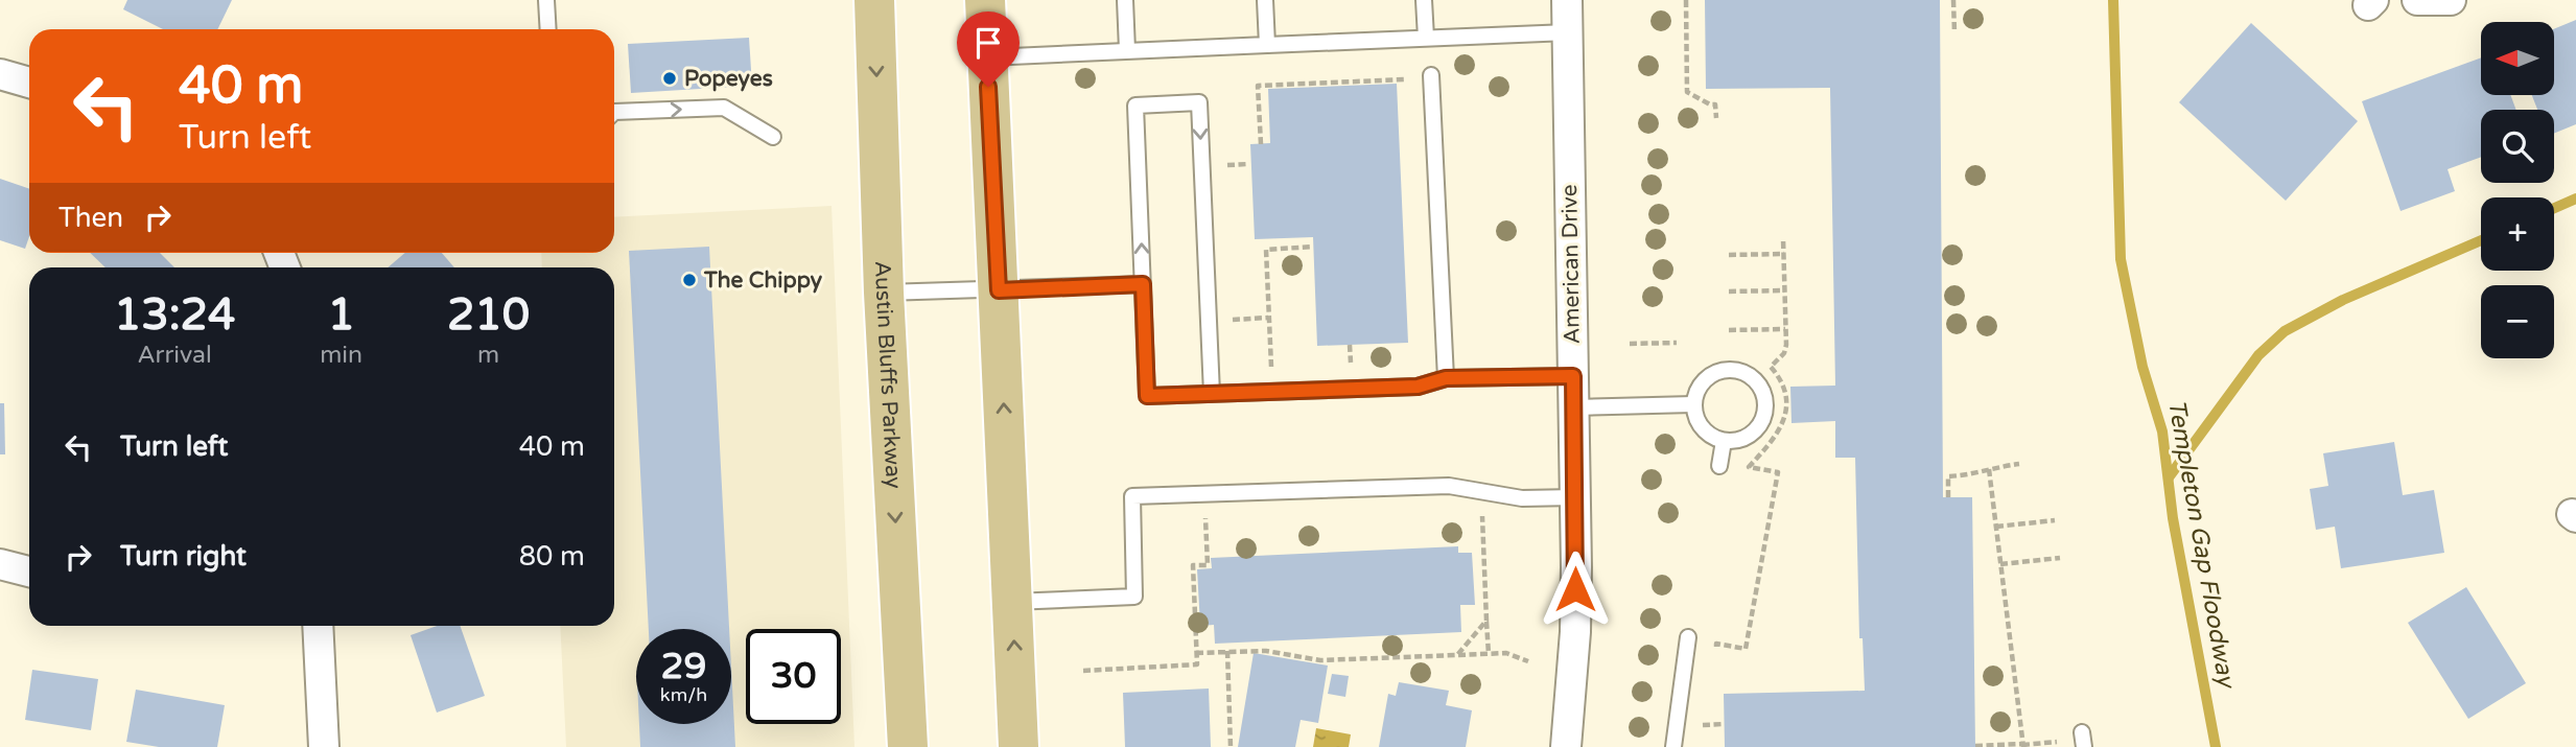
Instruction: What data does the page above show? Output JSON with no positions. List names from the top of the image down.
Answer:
{
  "streets": {
    "main road": ["Austin Bluffs Parkway"],
    "street": ["American Drive"]
  },
  "water": ["Templeton Gap Floodway"],
  "places": ["Popeyes", "The Chippy"],
  "north": "left",
  "page": {
    "map_buttons": ["+", "−"],
    "turn": ["40 m", "Turn left"],
    "then": "Then",
    "eta": [
      "13:24",
      "Arrival",
      "1",
      "min",
      "210",
      "m"
    ],
    "list": [
      {
        "name": "Turn left",
        "value": "40 m"
      },
      {
        "name": "Turn right",
        "value": "80 m"
      }
    ],
    "speed": "29 km/h",
    "limit": "30"
  }
}
